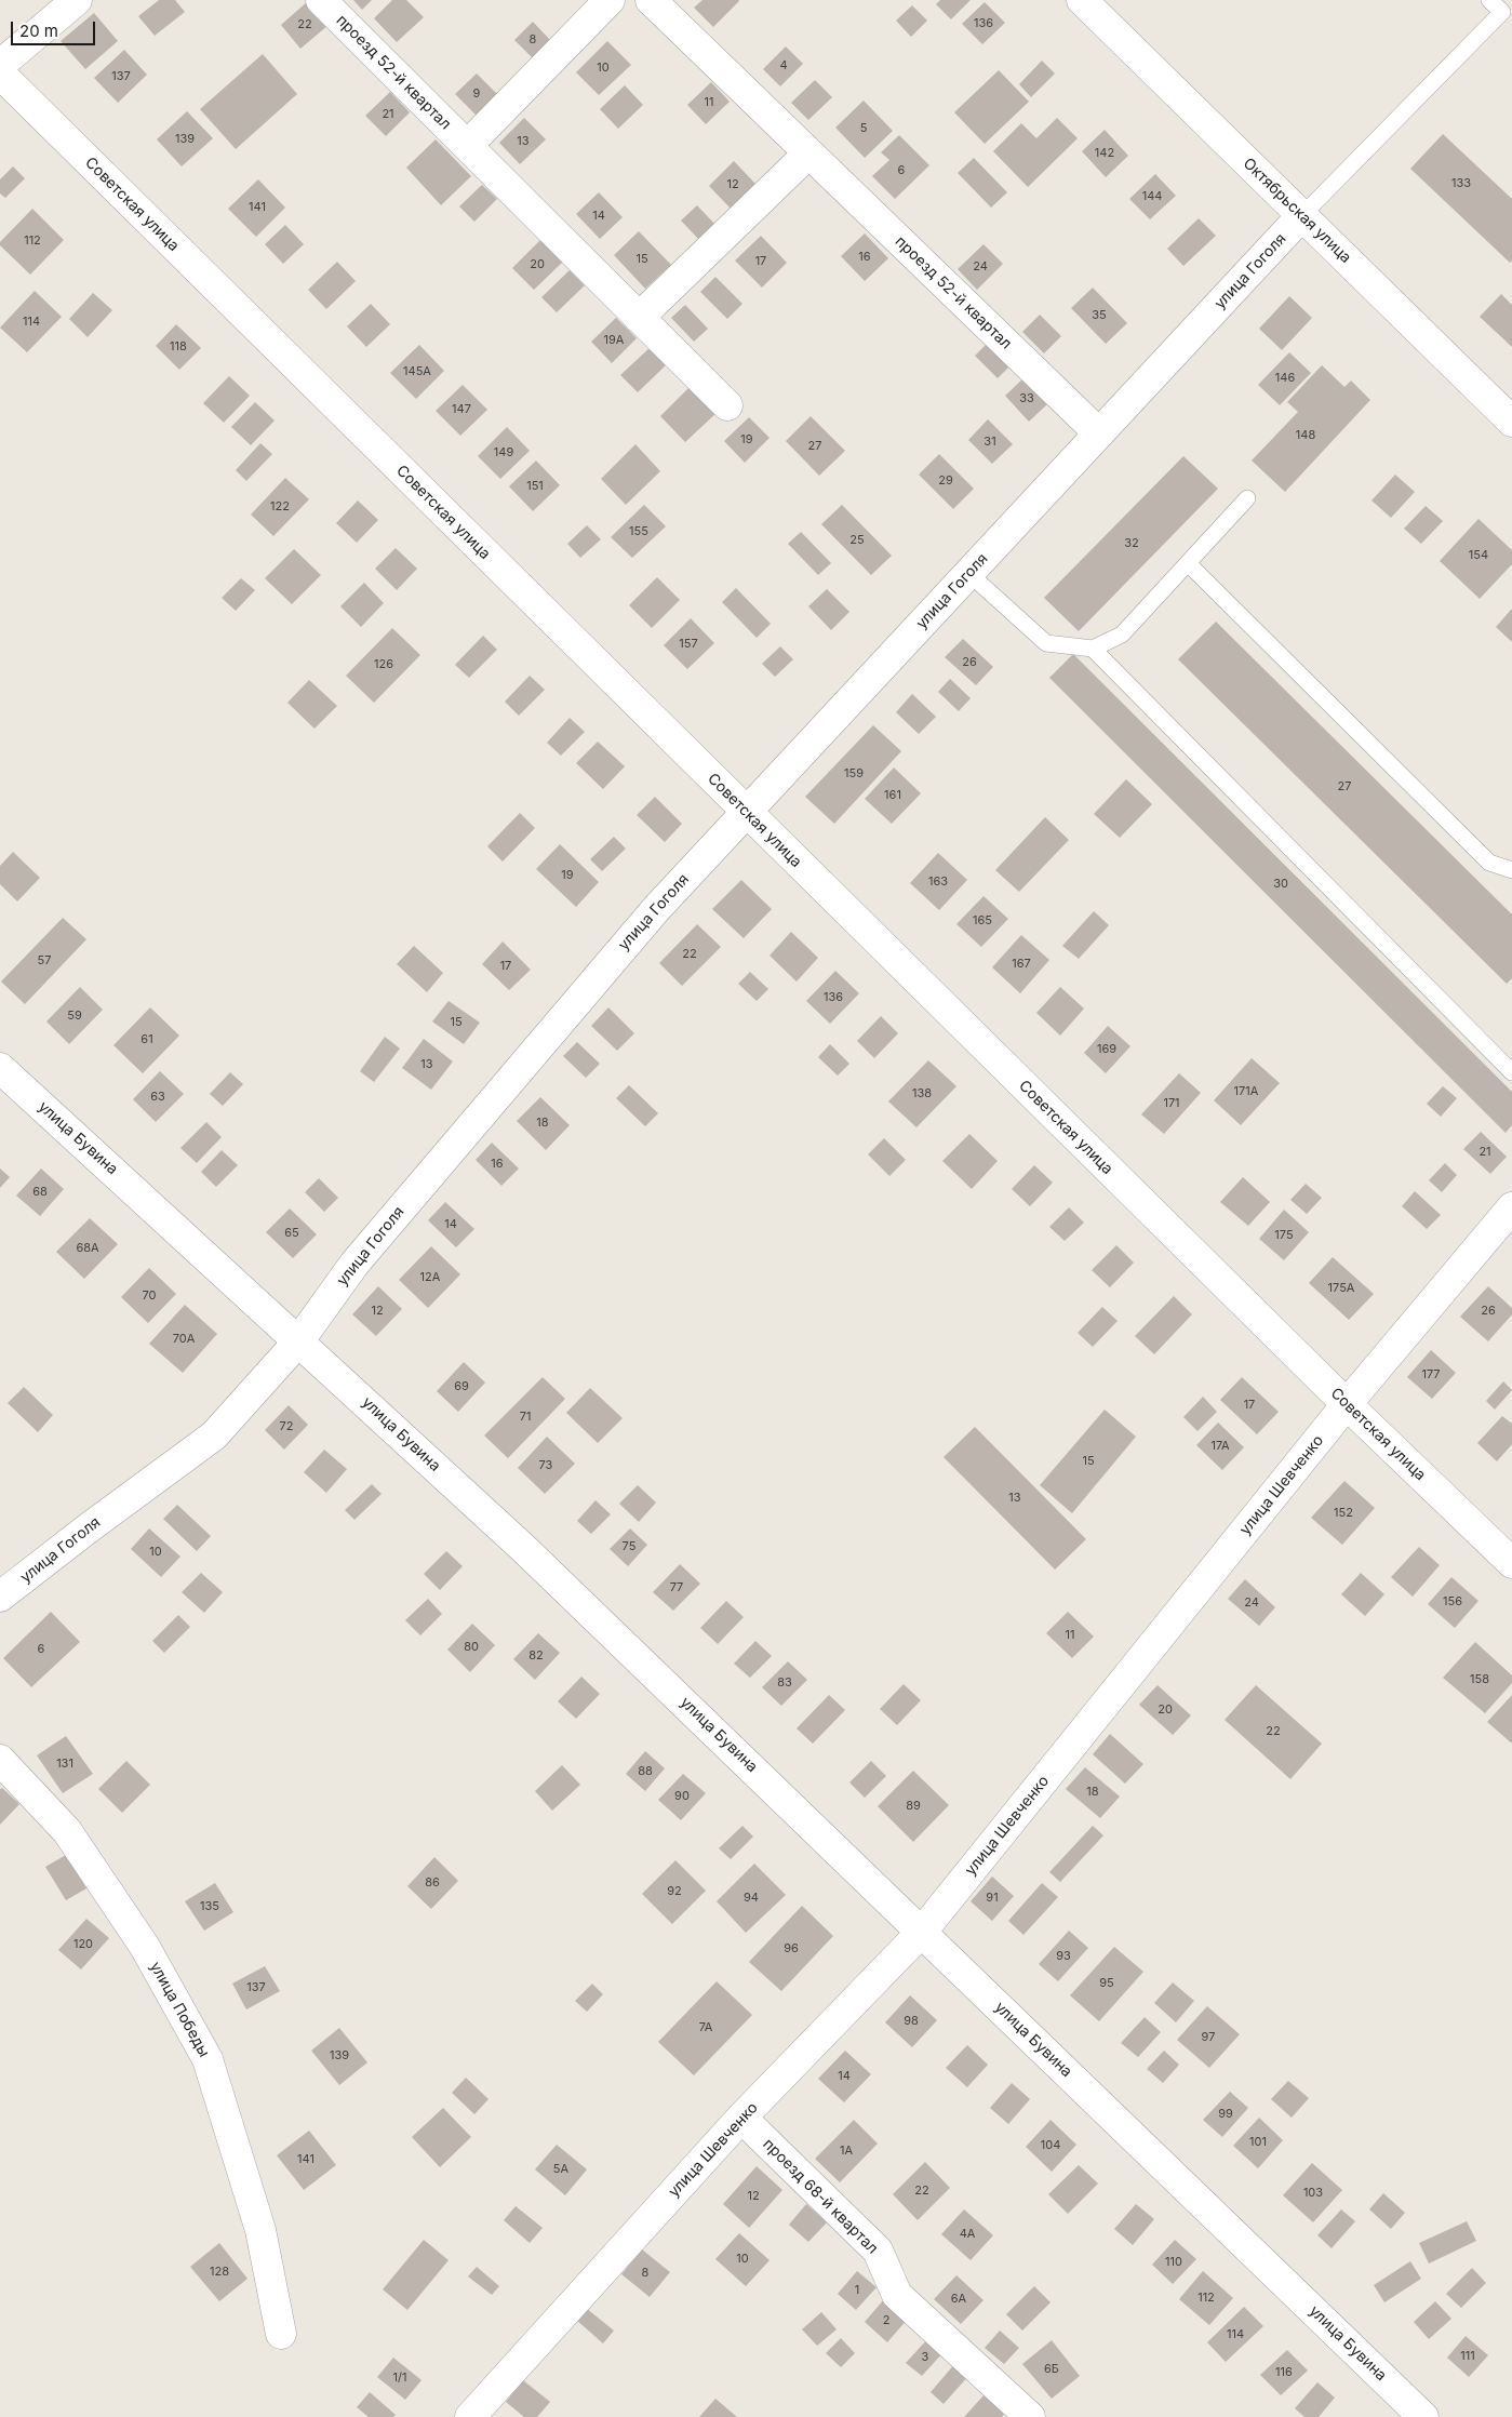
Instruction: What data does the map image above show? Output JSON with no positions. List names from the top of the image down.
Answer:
{
  "streets": {
    "street": [
      "проезд 52-й квартал",
      "Советская улица",
      "Октябрьская улица",
      "улица Гоголя",
      "улица Бувина",
      "улица Шевченко",
      "улица Победы",
      "проезд 68-й квартал"
    ]
  },
  "crossings": [
    ["проезд 52-й квартал", "улица Гоголя"],
    ["Советская улица", "улица Гоголя"],
    ["Советская улица", "улица Шевченко"],
    ["Октябрьская улица", "улица Гоголя"],
    ["улица Гоголя", "улица Бувина"],
    ["улица Бувина", "улица Шевченко"],
    ["улица Шевченко", "проезд 68-й квартал"]
  ],
  "house_numbers": [
    "136",
    "22",
    "8",
    "4",
    "10",
    "137",
    "9",
    "11",
    "21",
    "5",
    "139",
    "13",
    "142",
    "6",
    "133",
    "12",
    "144",
    "141",
    "14",
    "112",
    "16",
    "15",
    "17",
    "20",
    "24",
    "35",
    "114",
    "19А",
    "118",
    "145А",
    "146",
    "33",
    "147",
    "148",
    "19",
    "31",
    "27",
    "149",
    "29",
    "151",
    "122",
    "155",
    "25",
    "32",
    "154",
    "157",
    "26",
    "126",
    "159",
    "27",
    "161",
    "19",
    "163",
    "30",
    "165",
    "22",
    "57",
    "167",
    "17",
    "136",
    "59",
    "15",
    "61",
    "169",
    "13",
    "171А",
    "138",
    "63",
    "171",
    "18",
    "21",
    "16",
    "68",
    "14",
    "65",
    "175",
    "68А",
    "12А",
    "175А",
    "70",
    "12",
    "26",
    "70А",
    "177",
    "69",
    "17",
    "71",
    "72",
    "17А",
    "15",
    "73",
    "13",
    "152",
    "75",
    "10",
    "77",
    "156",
    "24",
    "11",
    "80",
    "6",
    "82",
    "158",
    "83",
    "20",
    "22",
    "131",
    "88",
    "18",
    "90",
    "89",
    "86",
    "92",
    "94",
    "91",
    "135",
    "120",
    "96",
    "93",
    "95",
    "137",
    "98",
    "7А",
    "97",
    "139",
    "14",
    "99",
    "101",
    "104",
    "1А",
    "141",
    "5А",
    "22",
    "103",
    "12",
    "4А",
    "10",
    "110",
    "128",
    "8",
    "1",
    "112",
    "6А",
    "2",
    "114",
    "111",
    "3",
    "6Б",
    "116",
    "1/1"
  ],
  "scale_bar": "20 m"
}
